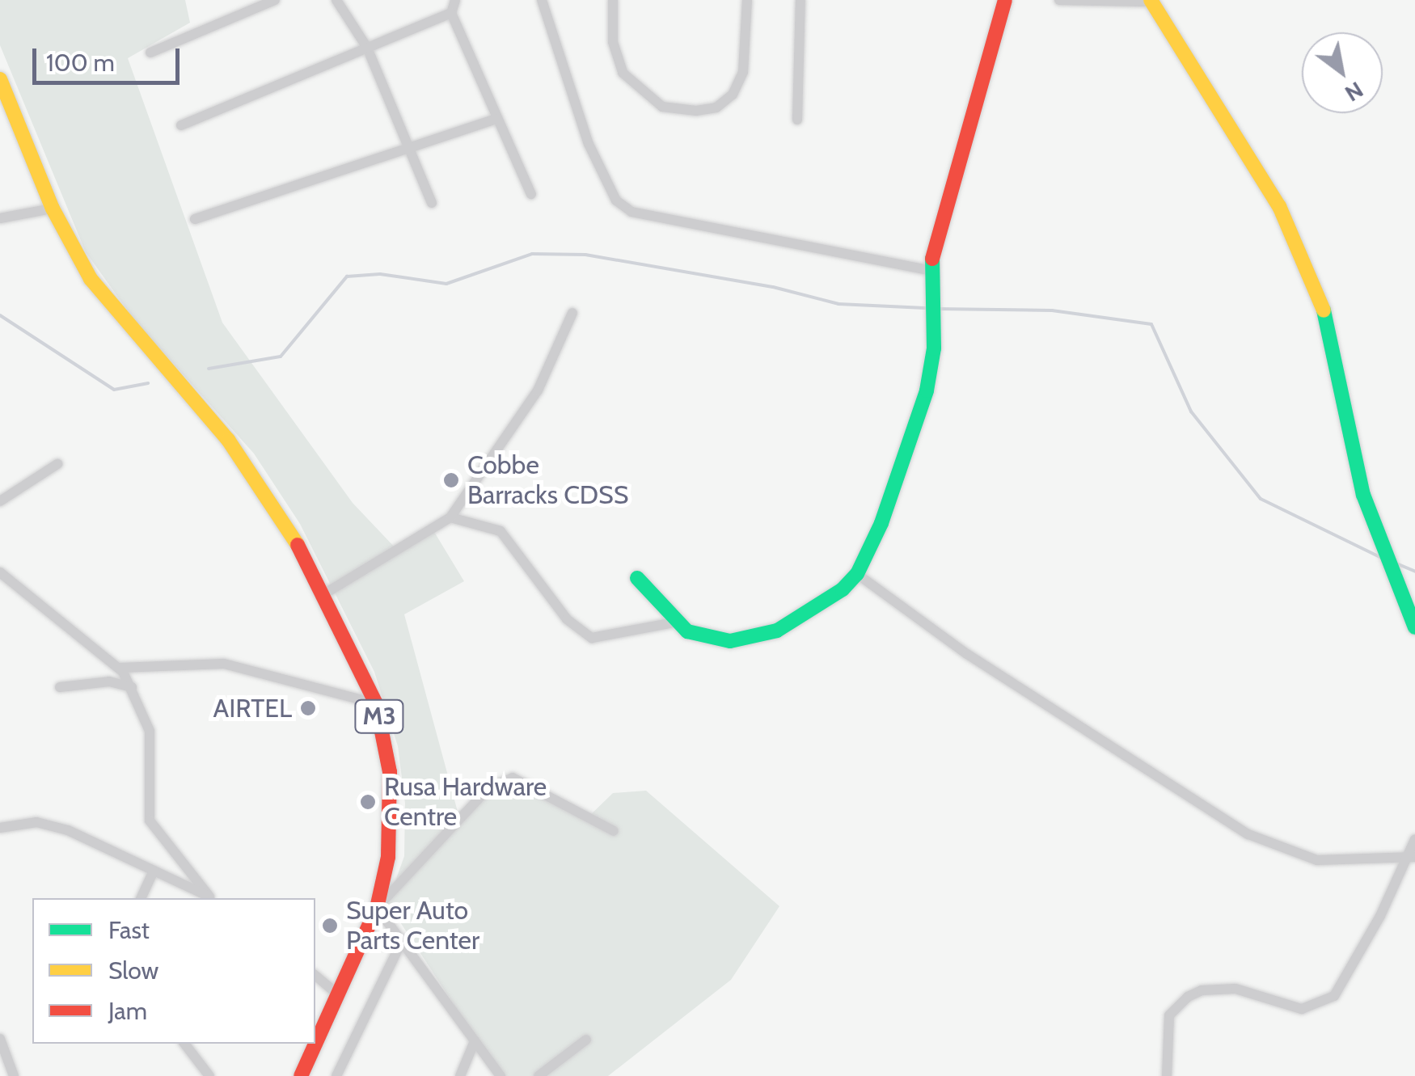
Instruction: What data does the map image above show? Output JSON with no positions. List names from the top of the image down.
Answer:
{
  "streets": {
    "main road": ["M3"]
  },
  "places": [
    "Cobbe Barracks CDSS",
    "AIRTEL",
    "Rusa Hardware Centre",
    "Super Auto Parts Center"
  ],
  "legend": ["Fast", "Slow", "Jam"],
  "scale_bar": "100 m",
  "north": "bottom right"
}
